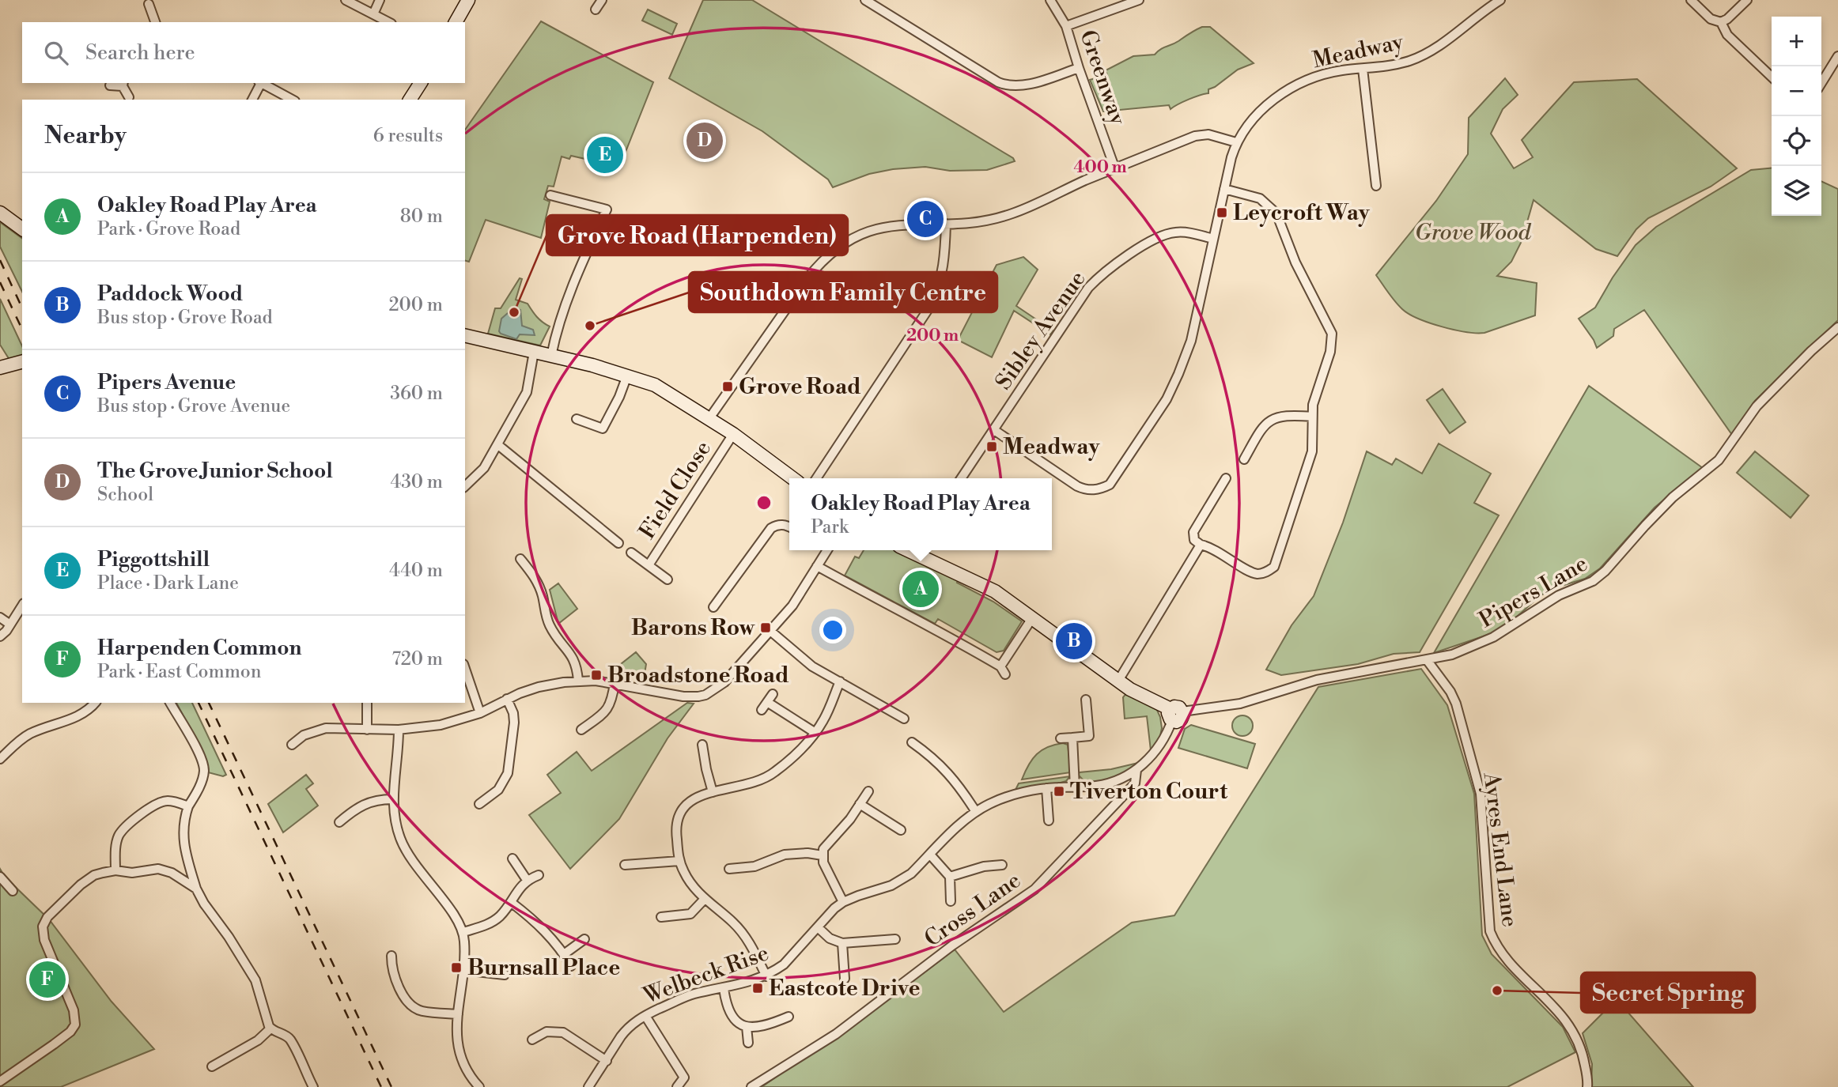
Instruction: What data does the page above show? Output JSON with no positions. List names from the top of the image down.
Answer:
{
  "streets": {
    "street": [
      "Meadway",
      "Greenway",
      "Sibley Avenue",
      "Field Close",
      "Pipers Lane",
      "Ayres End Lane",
      "Cross Lane",
      "Welbeck Rise"
    ]
  },
  "crossings": [
    ["Meadway", "Sibley Avenue"],
    ["Pipers Lane", "Ayres End Lane"],
    ["Pipers Lane", "Cross Lane"],
    ["Cross Lane", "Welbeck Rise"]
  ],
  "parks": ["Grove Wood"],
  "places": {
    "transit": [
      "Leycroft Way",
      "Grove Road",
      "Meadway",
      "Barons Row",
      "Broadstone Road",
      "Tiverton Court",
      "Burnsall Place",
      "Eastcote Drive"
    ],
    "other": ["Grove Road (Harpenden)", "Southdown Family Centre", "Secret Spring"]
  },
  "page": {
    "map_buttons": ["+", "−"],
    "search": "Search here",
    "heading": ["Nearby", "6 results"],
    "pins": [
      "D",
      "E",
      "C",
      "A",
      "B",
      "F"
    ],
    "list": [
      {
        "mark": "A",
        "name": "Oakley Road Play Area",
        "note": "Park · Grove Road",
        "value": "80 m"
      },
      {
        "mark": "B",
        "name": "Paddock Wood",
        "note": "Bus stop · Grove Road",
        "value": "200 m"
      },
      {
        "mark": "C",
        "name": "Pipers Avenue",
        "note": "Bus stop · Grove Avenue",
        "value": "360 m"
      },
      {
        "mark": "D",
        "name": "The Grove Junior School",
        "note": "School",
        "value": "430 m"
      },
      {
        "mark": "E",
        "name": "Piggottshill",
        "note": "Place · Dark Lane",
        "value": "440 m"
      },
      {
        "mark": "F",
        "name": "Harpenden Common",
        "note": "Park · East Common",
        "value": "720 m"
      }
    ],
    "popup": ["Oakley Road Play Area", "Park"]
  },
  "rings": ["400 m", "200 m"]
}
